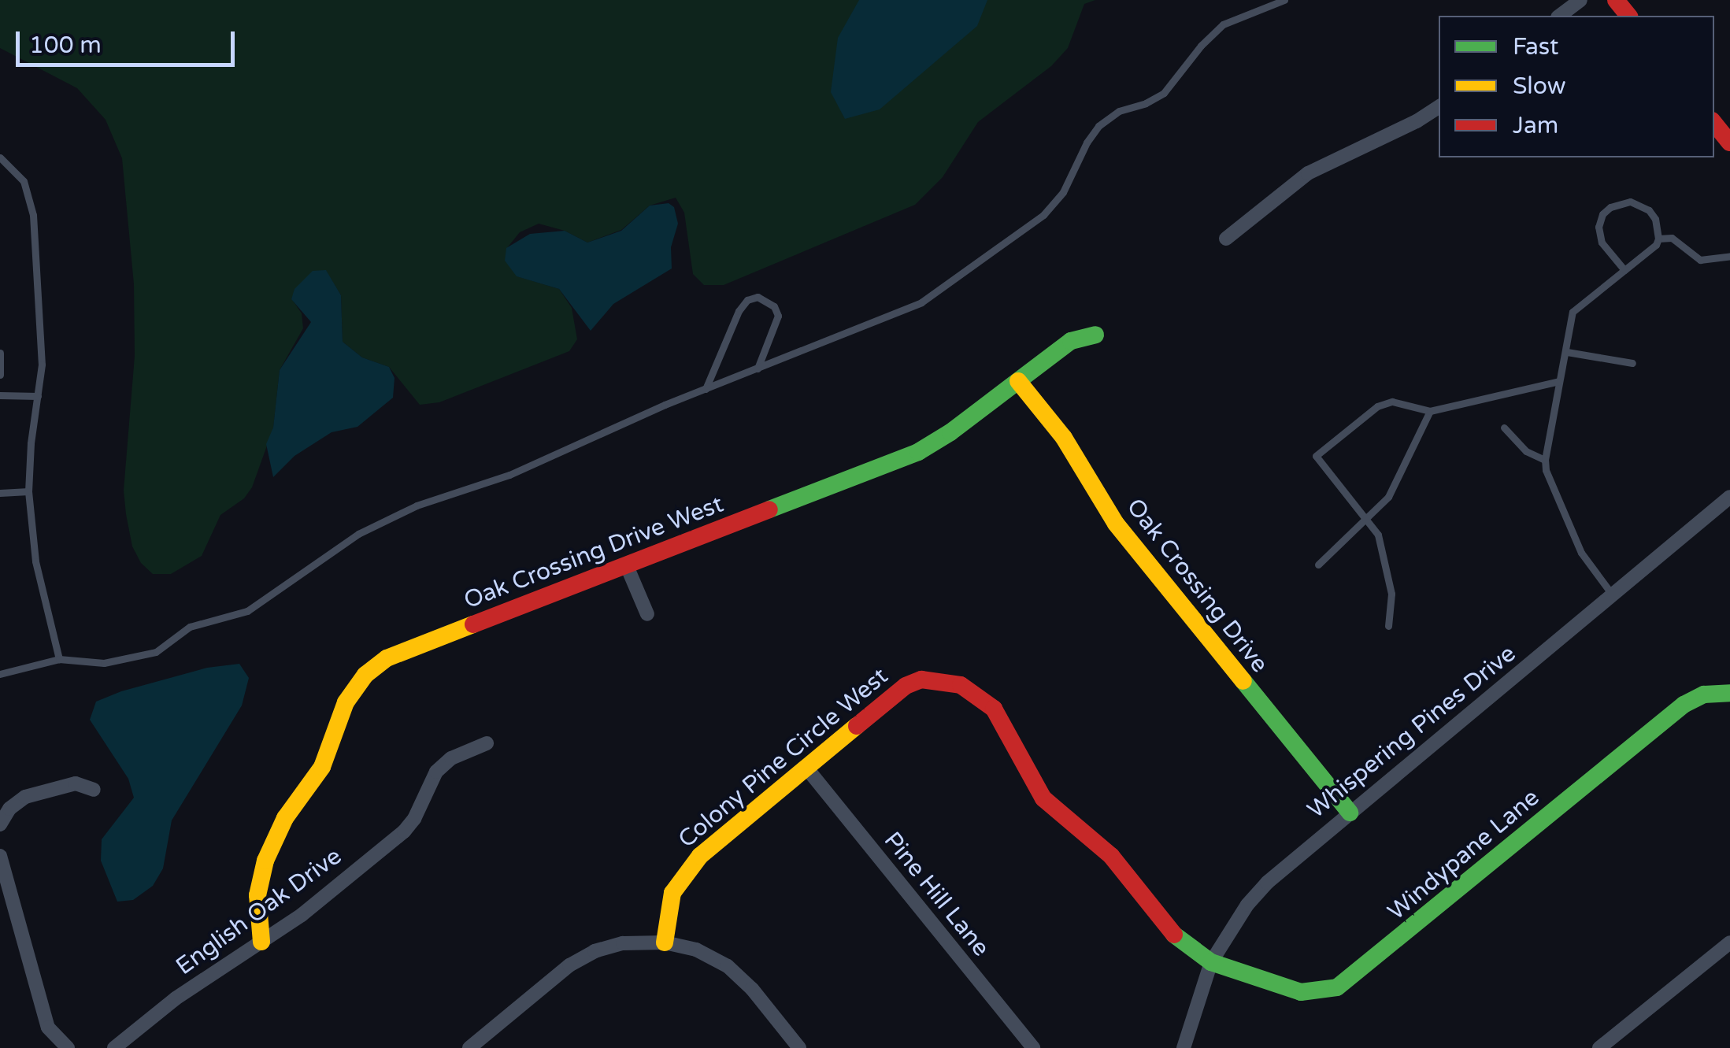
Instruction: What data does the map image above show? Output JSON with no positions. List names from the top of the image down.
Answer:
{
  "streets": {
    "street": [
      "Oak Crossing Drive West",
      "Oak Crossing Drive",
      "Whispering Pines Drive",
      "Colony Pine Circle West",
      "Windypane Lane",
      "Pine Hill Lane",
      "English Oak Drive"
    ]
  },
  "crossings": [
    ["Oak Crossing Drive West", "Oak Crossing Drive"],
    ["Oak Crossing Drive West", "English Oak Drive"],
    ["Oak Crossing Drive", "Whispering Pines Drive"],
    ["Whispering Pines Drive", "Windypane Lane"],
    ["Colony Pine Circle West", "Windypane Lane"],
    ["Colony Pine Circle West", "Pine Hill Lane"]
  ],
  "legend": ["Fast", "Slow", "Jam"],
  "scale_bar": "100 m"
}
